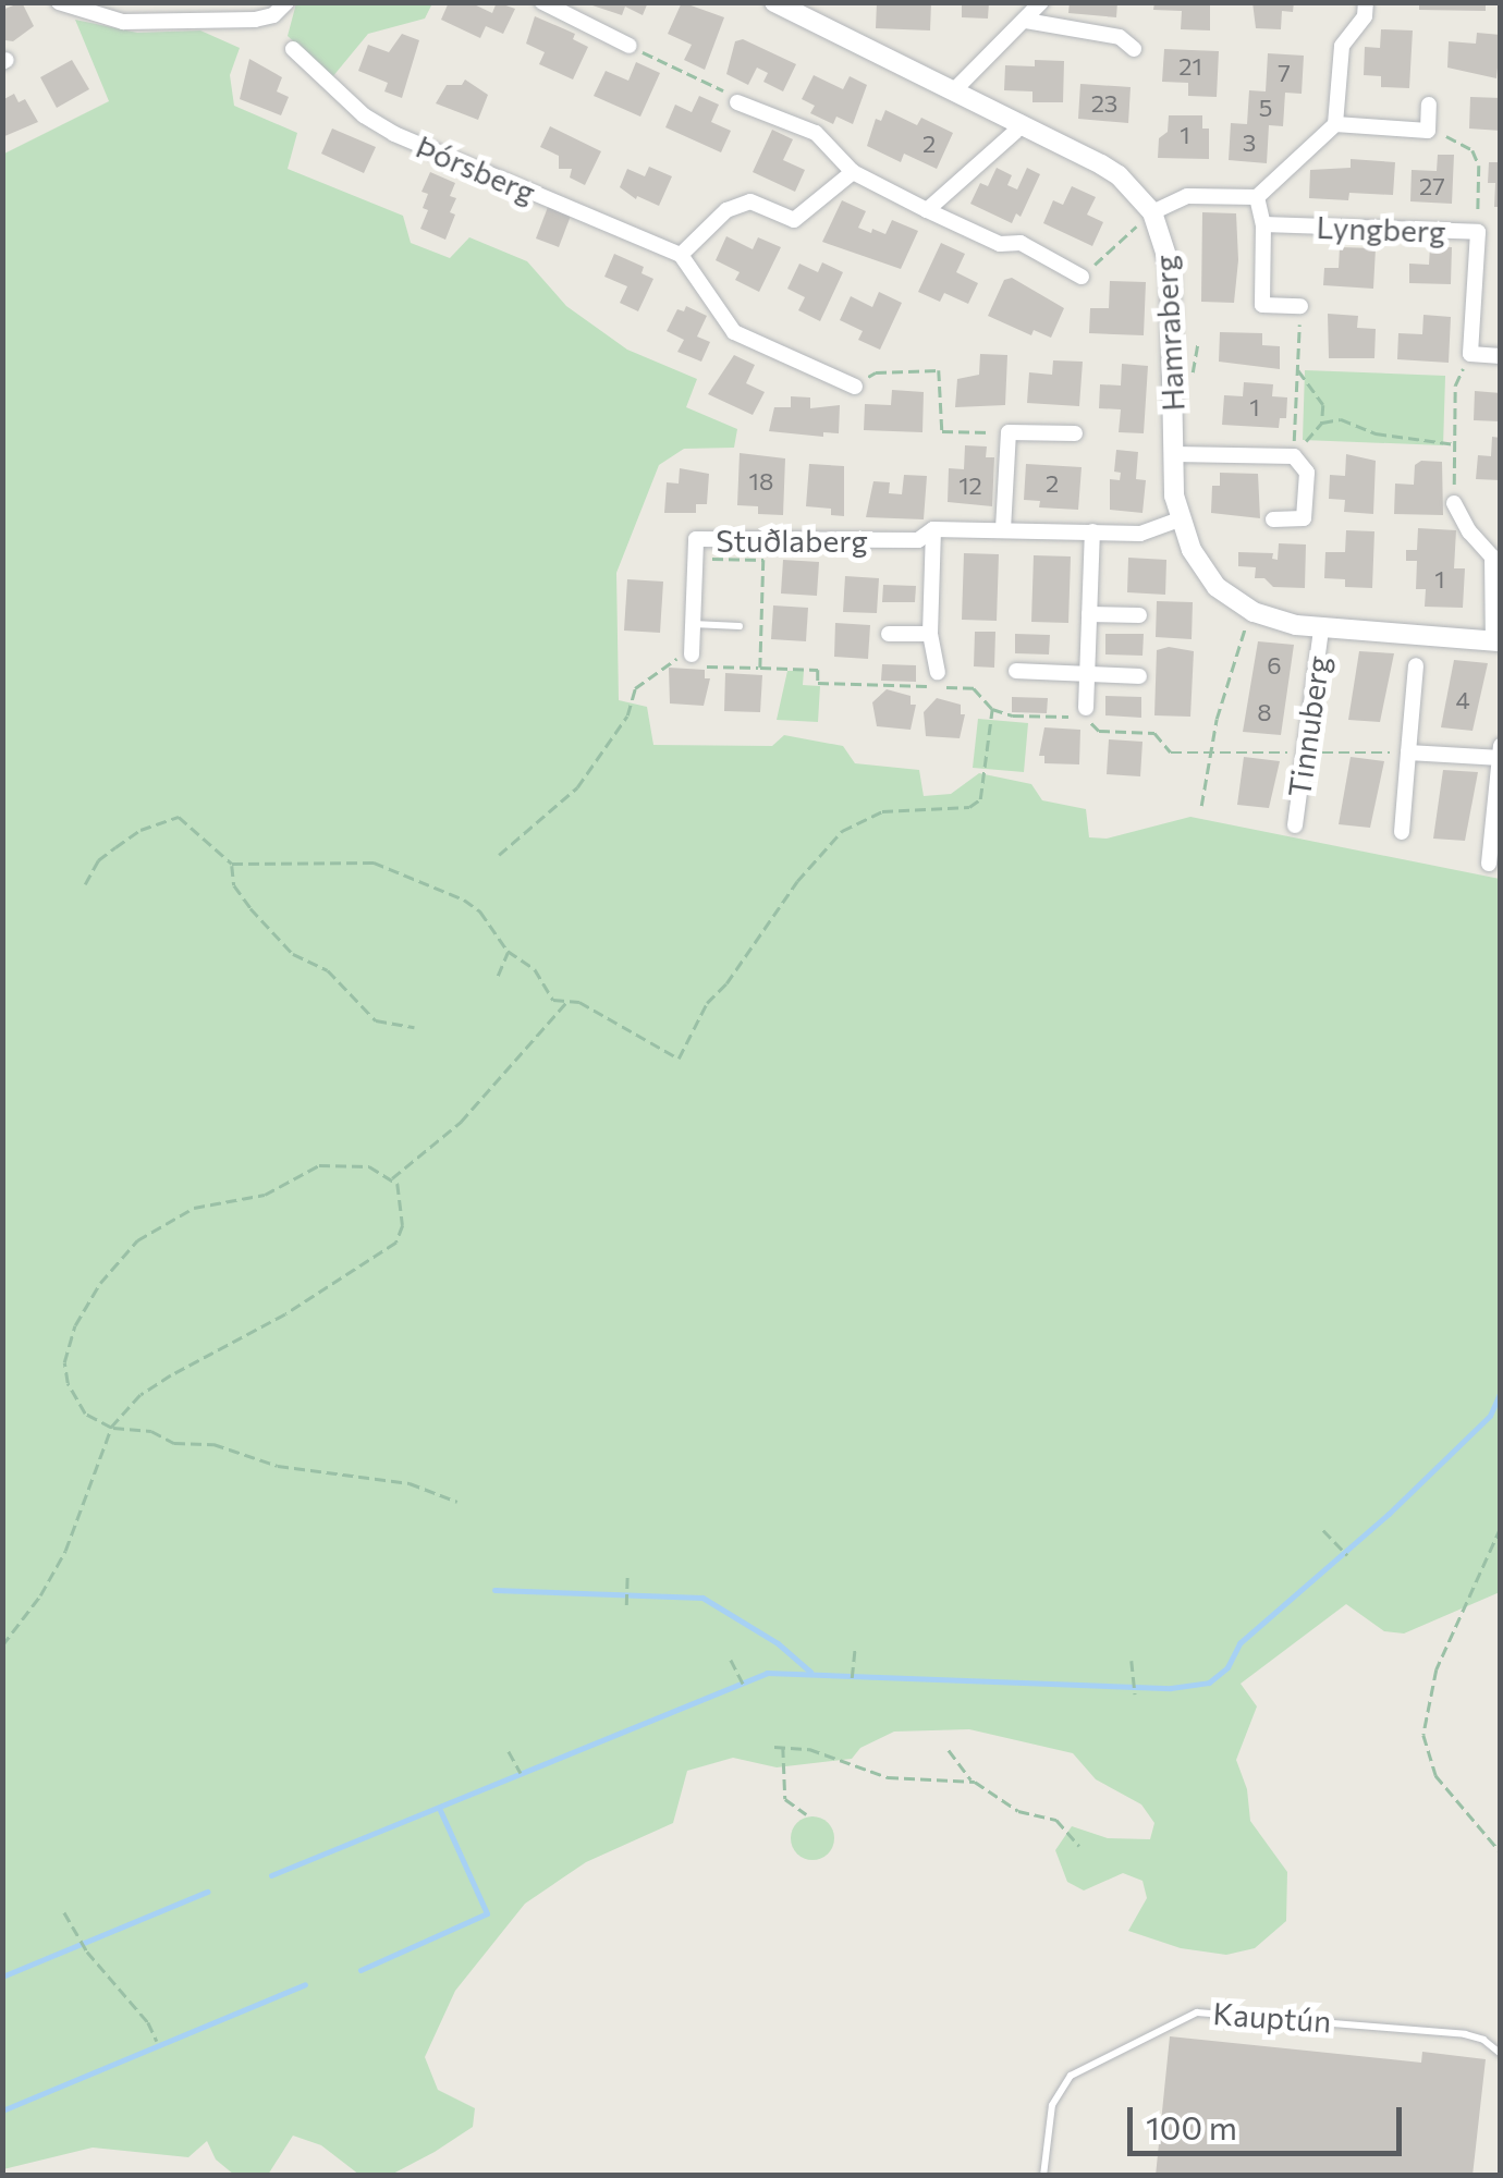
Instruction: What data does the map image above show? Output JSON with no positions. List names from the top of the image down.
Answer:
{
  "streets": {
    "street": [
      "Þórsberg",
      "Lyngberg",
      "Hamraberg",
      "Stuðlaberg",
      "Tinnuberg"
    ],
    "lane": ["Kauptún"]
  },
  "crossings": [
    ["Hamraberg", "Stuðlaberg"],
    ["Hamraberg", "Tinnuberg"]
  ],
  "house_numbers": [
    "21",
    "7",
    "23",
    "5",
    "1",
    "3",
    "2",
    "27",
    "1",
    "18",
    "2",
    "12",
    "1",
    "6",
    "4",
    "8"
  ],
  "scale_bar": "100 m"
}
